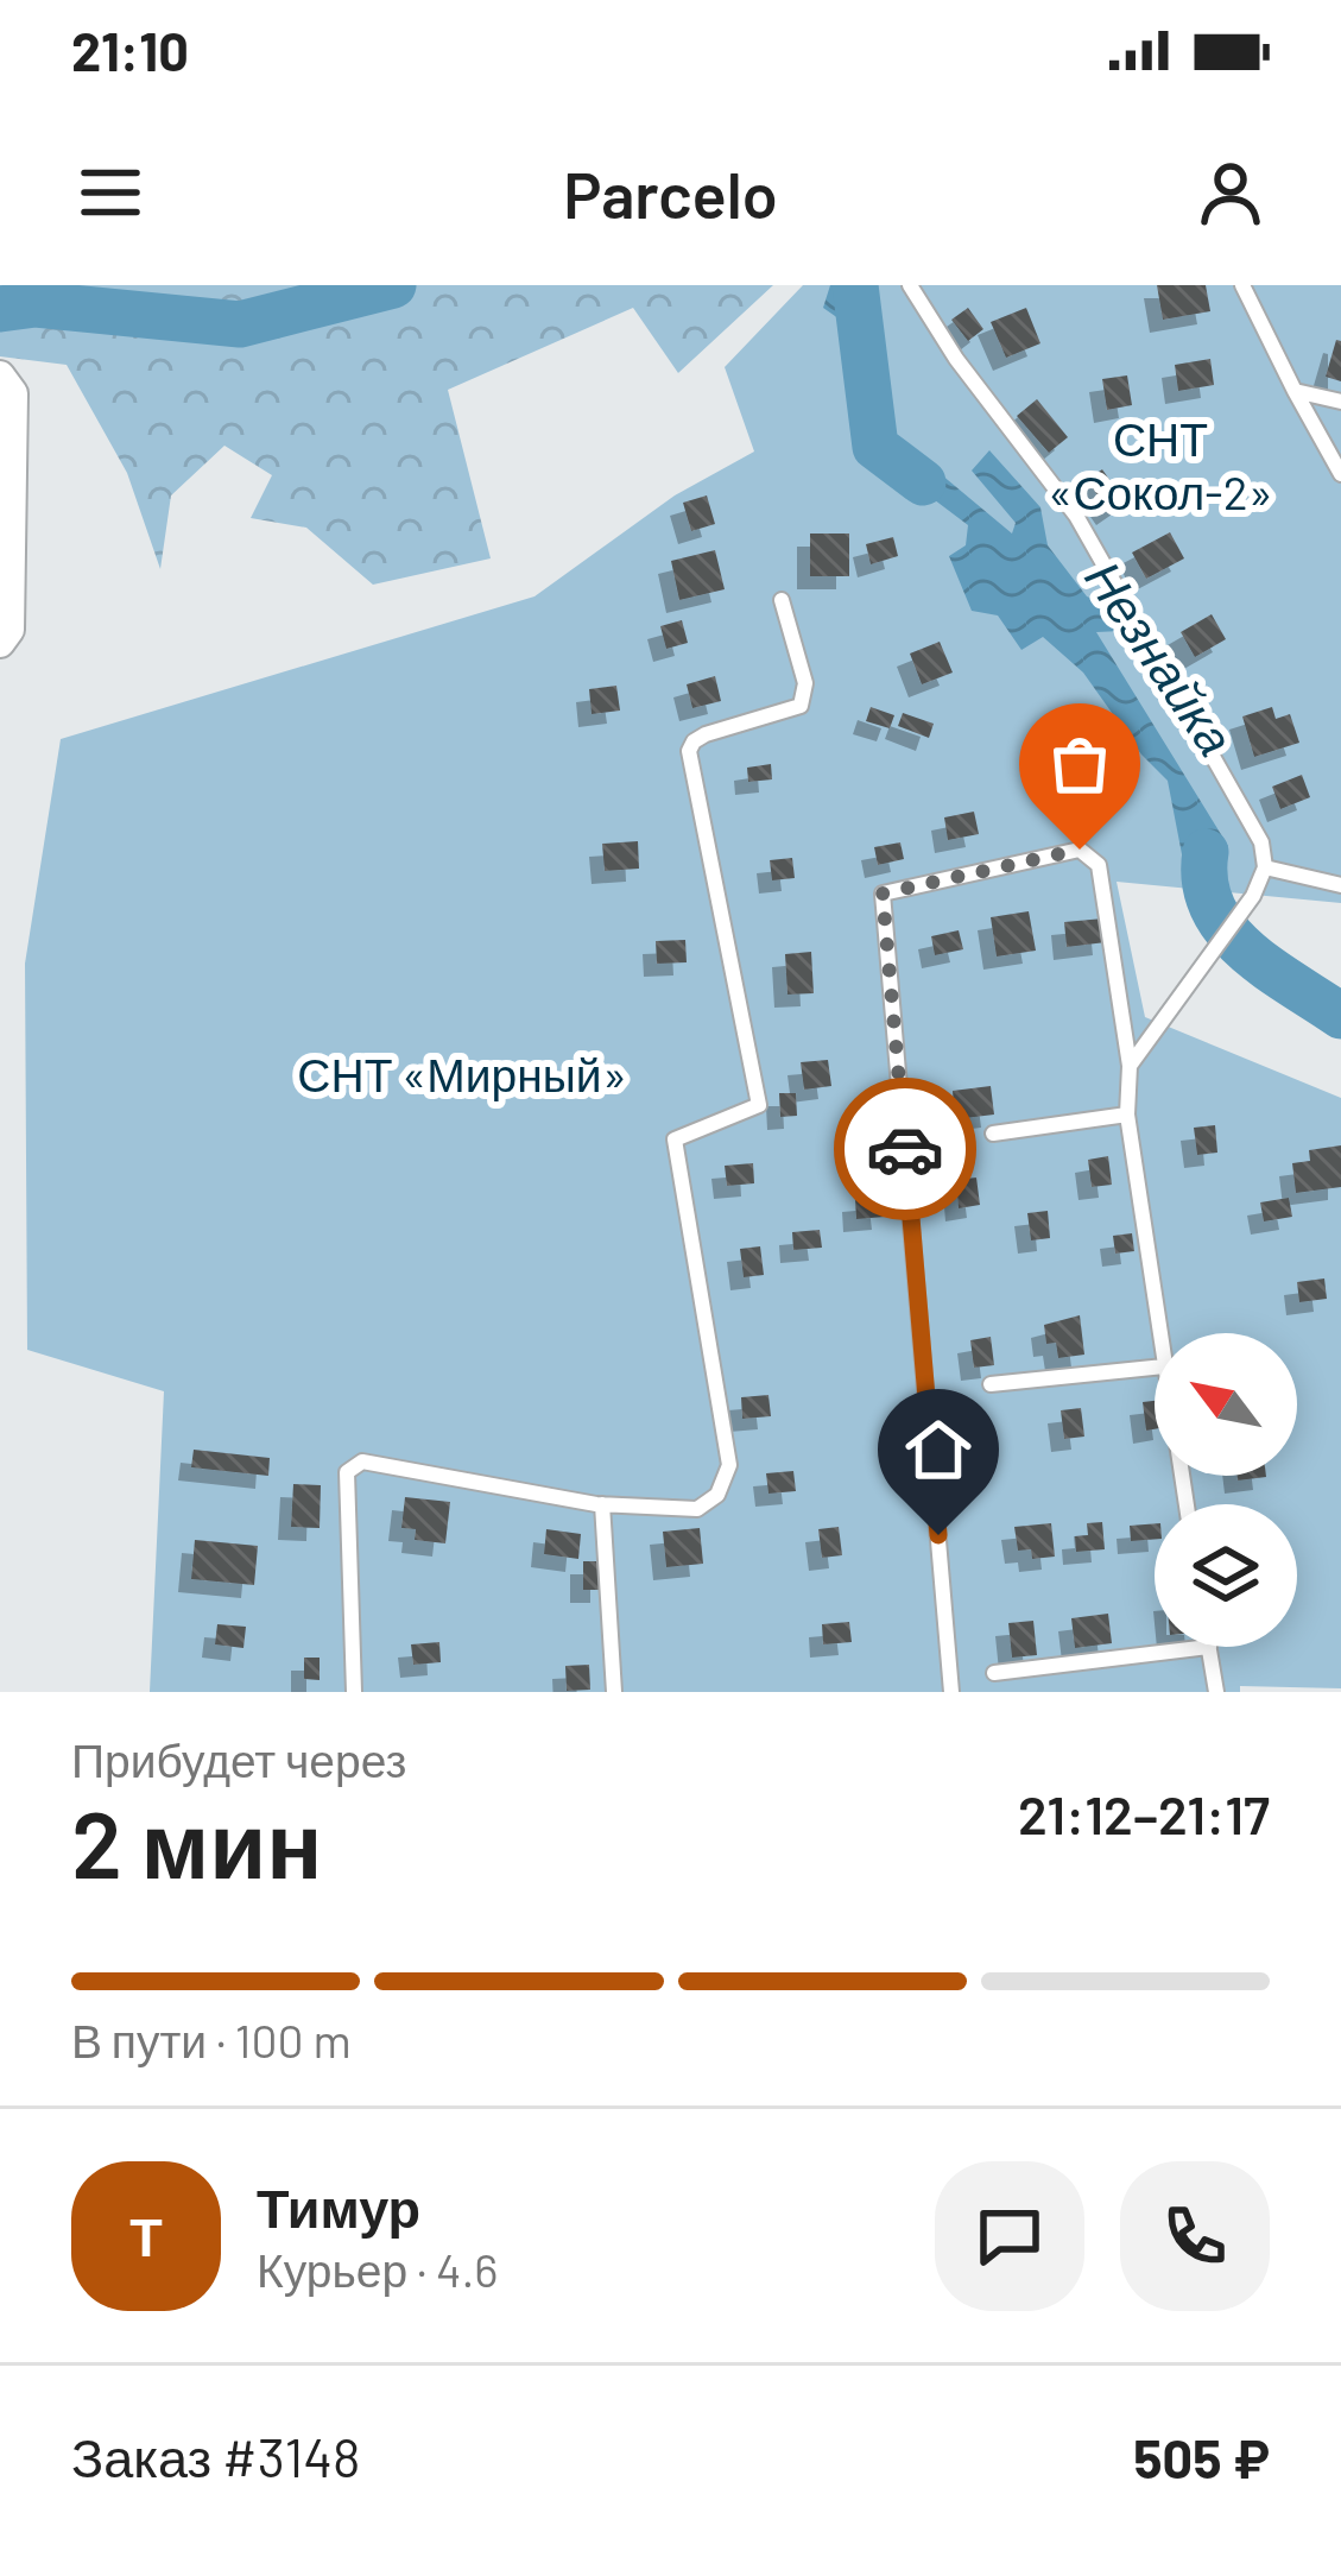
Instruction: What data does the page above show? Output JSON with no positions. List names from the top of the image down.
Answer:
{
  "water": ["Незнайка"],
  "parks": ["СНТ «Сокол-2»", "СНТ «Мирный»"],
  "north": "top left",
  "page": {
    "status": "21:10",
    "header": "Parcelo",
    "heading": ["2 мин", "Прибудет через", "21:12–21:17"],
    "panel": [
      "Тимур",
      "Курьер · 4.6",
      "Заказ #3148",
      "505 ₽"
    ],
    "bar": "В пути · 100 m",
    "round": "Т"
  }
}
